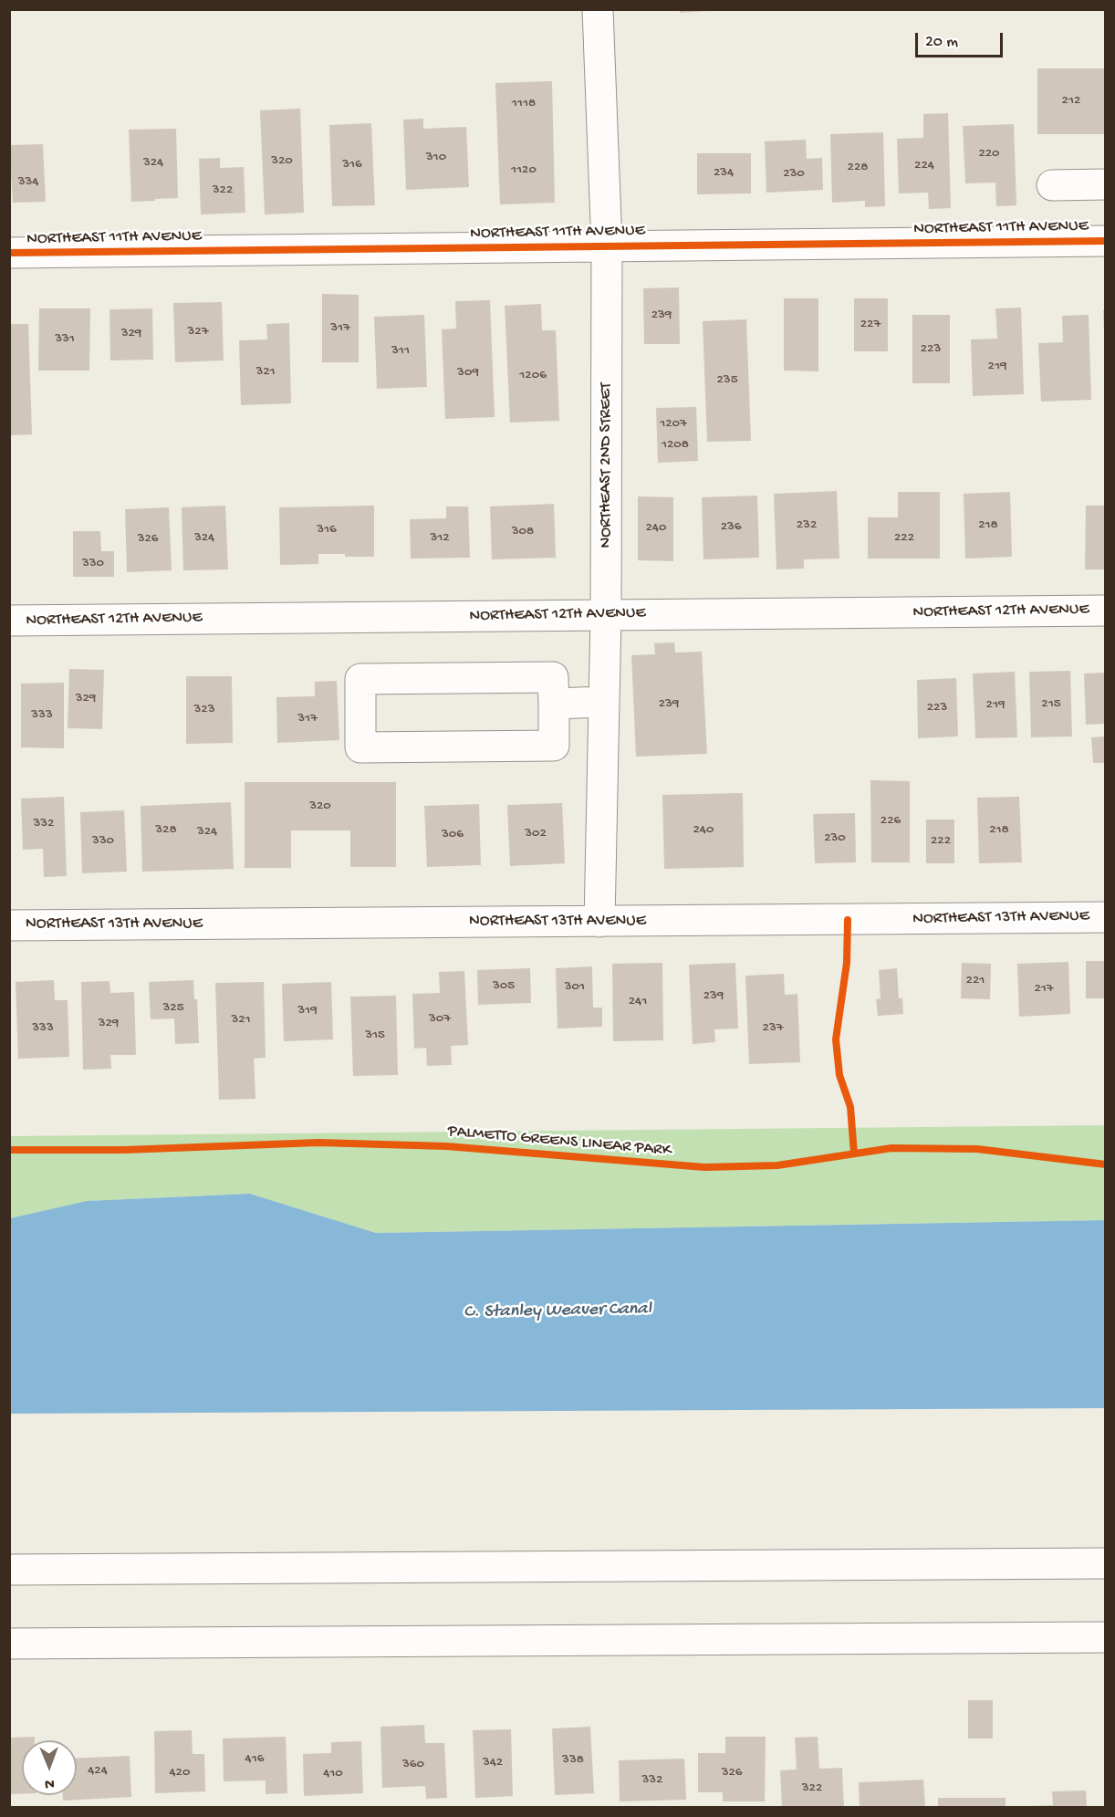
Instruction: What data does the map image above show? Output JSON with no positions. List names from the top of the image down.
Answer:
{
  "streets": {
    "street": [
      "NORTHEAST 11TH AVENUE",
      "NORTHEAST 2ND STREET",
      "NORTHEAST 12TH AVENUE",
      "NORTHEAST 13TH AVENUE"
    ],
    "cycle path": ["PALMETTO GREENS LINEAR PARK"]
  },
  "crossings": [
    ["NORTHEAST 11TH AVENUE", "NORTHEAST 2ND STREET"],
    ["NORTHEAST 2ND STREET", "NORTHEAST 12TH AVENUE"],
    ["NORTHEAST 2ND STREET", "NORTHEAST 13TH AVENUE"]
  ],
  "water": ["C. Stanley Weaver Canal"],
  "house_numbers": [
    "212",
    "1118",
    "220",
    "310",
    "320",
    "324",
    "316",
    "224",
    "228",
    "1120",
    "234",
    "230",
    "334",
    "322",
    "239",
    "227",
    "317",
    "327",
    "329",
    "331",
    "223",
    "311",
    "219",
    "321",
    "309",
    "1206",
    "235",
    "1207",
    "1208",
    "232",
    "218",
    "236",
    "240",
    "316",
    "308",
    "324",
    "312",
    "222",
    "326",
    "330",
    "329",
    "239",
    "215",
    "219",
    "223",
    "323",
    "333",
    "317",
    "320",
    "226",
    "332",
    "328",
    "240",
    "218",
    "324",
    "302",
    "306",
    "230",
    "330",
    "222",
    "221",
    "305",
    "301",
    "217",
    "239",
    "241",
    "325",
    "319",
    "307",
    "321",
    "329",
    "333",
    "237",
    "315",
    "416",
    "338",
    "342",
    "360",
    "424",
    "420",
    "326",
    "410",
    "332",
    "322"
  ],
  "scale_bar": "20 m",
  "north": "bottom"
}
